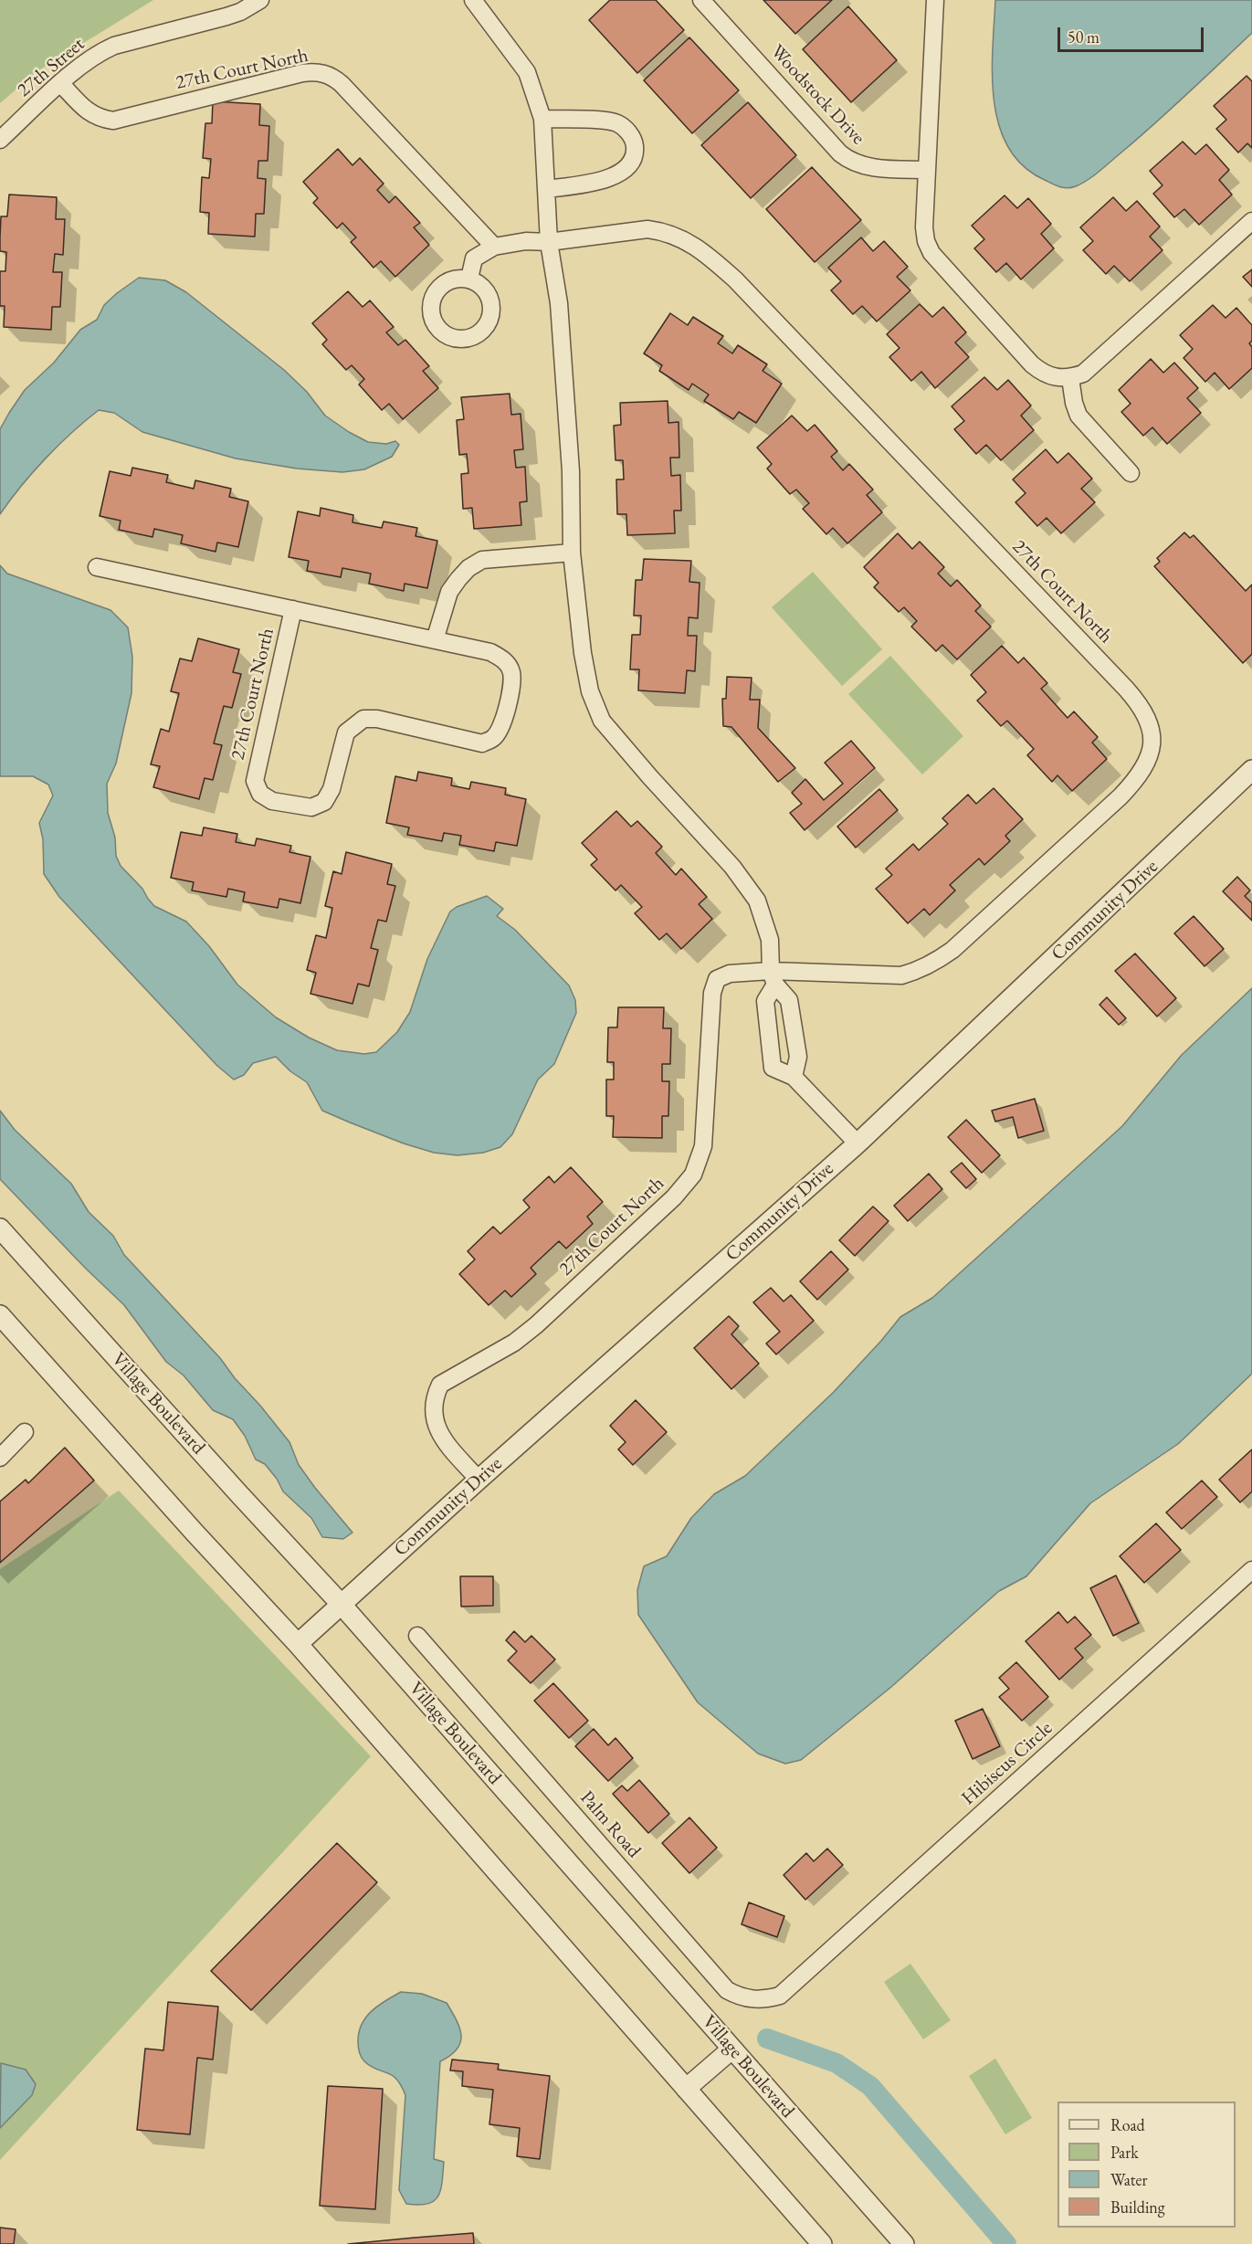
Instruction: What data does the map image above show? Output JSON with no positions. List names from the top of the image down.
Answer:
{
  "streets": {
    "street": [
      "27th Street",
      "27th Court North",
      "Woodstock Drive",
      "Community Drive",
      "Village Boulevard",
      "Hibiscus Circle",
      "Palm Road"
    ]
  },
  "crossings": [
    ["27th Street", "27th Court North"],
    ["27th Court North", "Community Drive"],
    ["Community Drive", "Village Boulevard"],
    ["Hibiscus Circle", "Palm Road"]
  ],
  "legend": [
    "Road",
    "Park",
    "Water",
    "Building"
  ],
  "scale_bar": "50 m"
}
